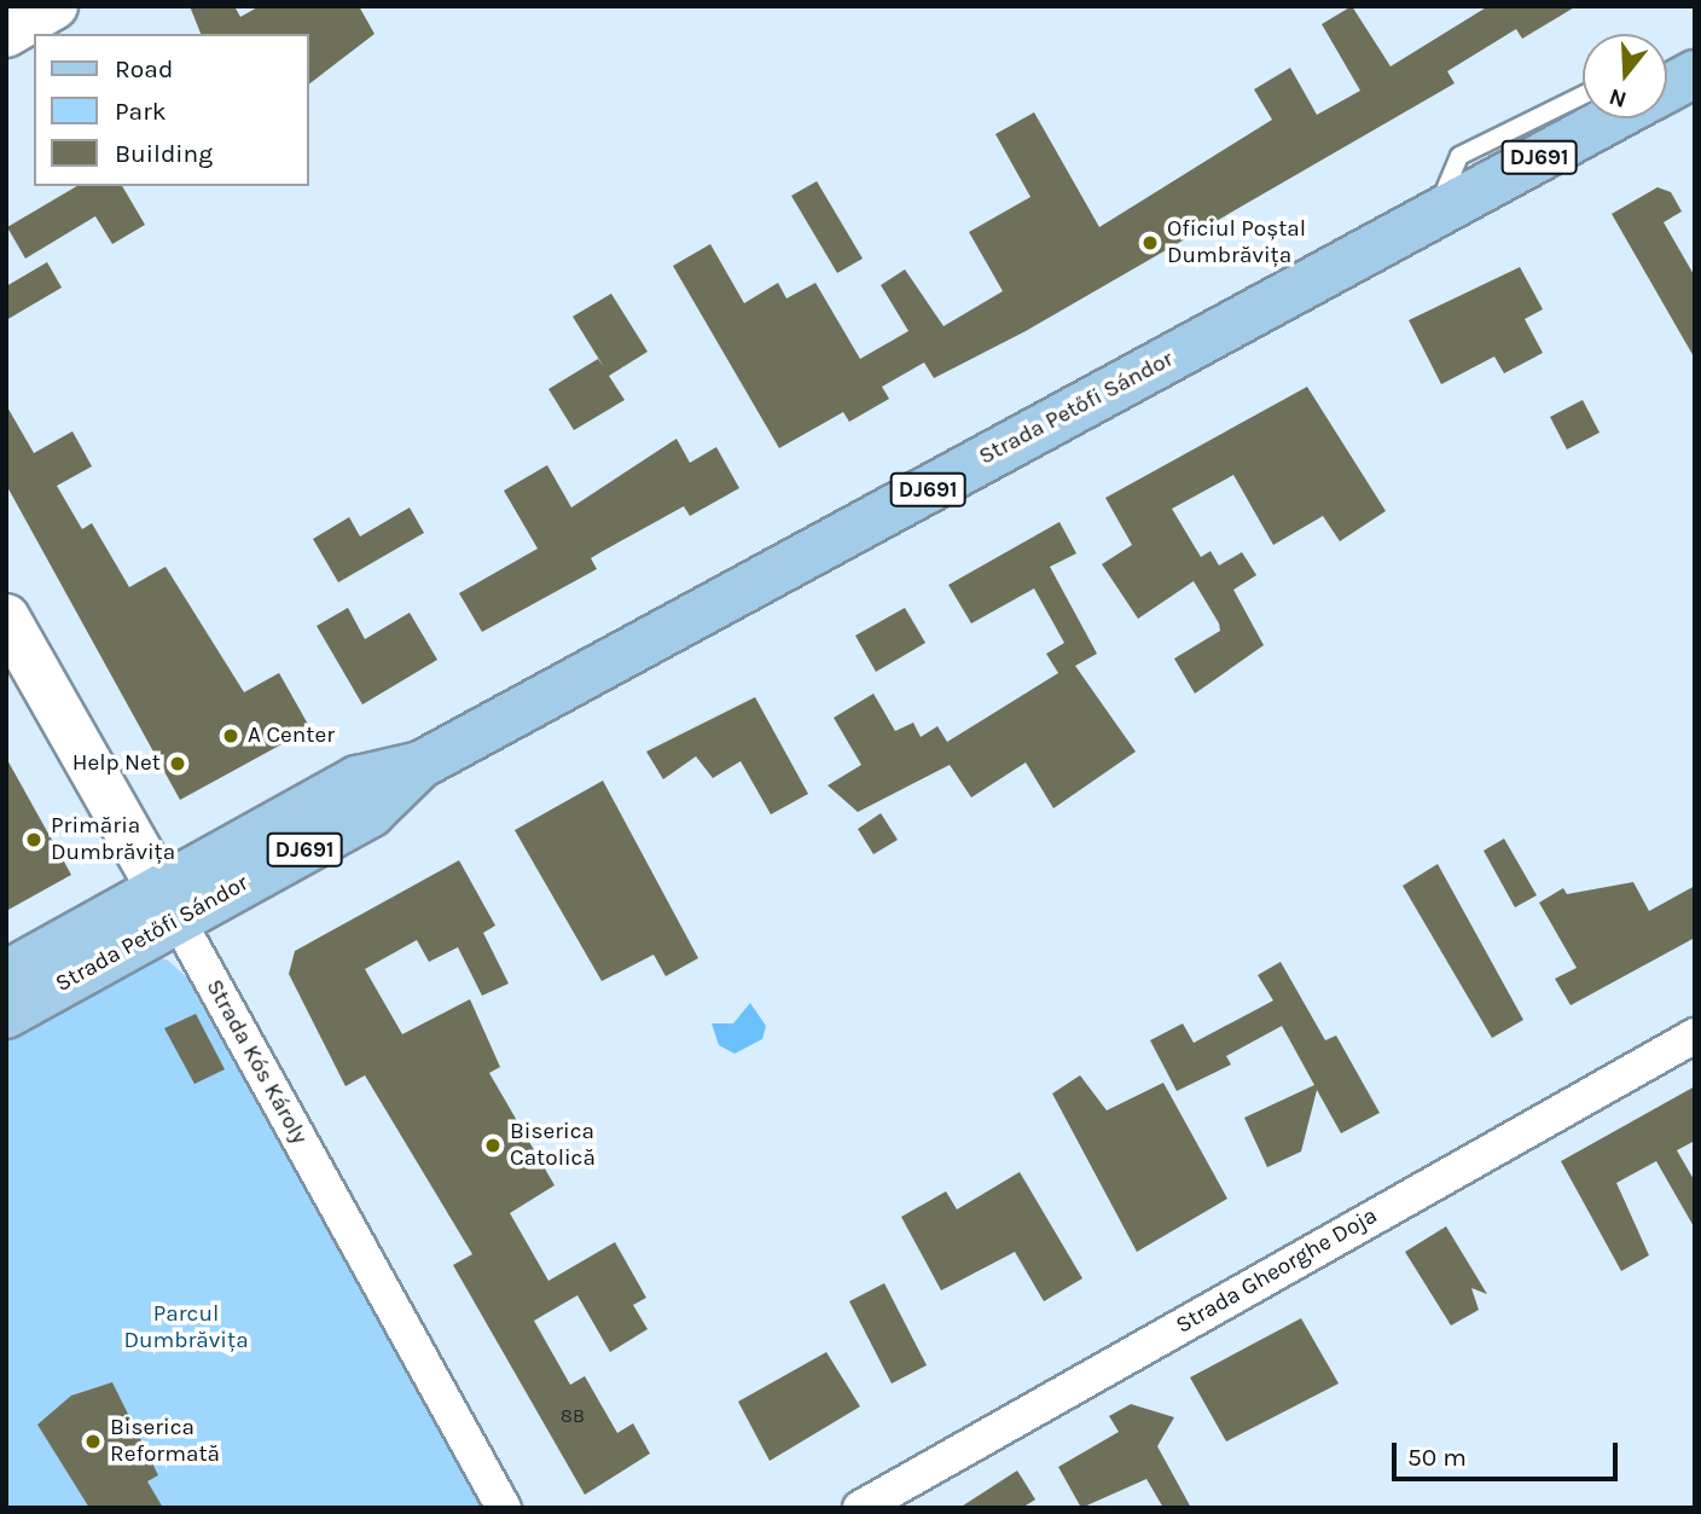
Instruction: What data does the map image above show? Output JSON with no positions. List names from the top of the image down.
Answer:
{
  "streets": {
    "main road": ["DJ691", "Strada Petőfi Sándor"],
    "street": ["Strada Kós Károly", "Strada Gheorghe Doja"]
  },
  "crossings": [
    ["Strada Petőfi Sándor", "Strada Kós Károly"]
  ],
  "parks": ["Parcul Dumbrăvița"],
  "places": [
    "Oficiul Poștal Dumbrăvița",
    "A Center",
    "Help Net",
    "Primăria Dumbrăvița",
    "Biserica Catolică",
    "Biserica Reformată"
  ],
  "house_numbers": ["8B"],
  "legend": ["Road", "Park", "Building"],
  "scale_bar": "50 m",
  "north": "bottom"
}
